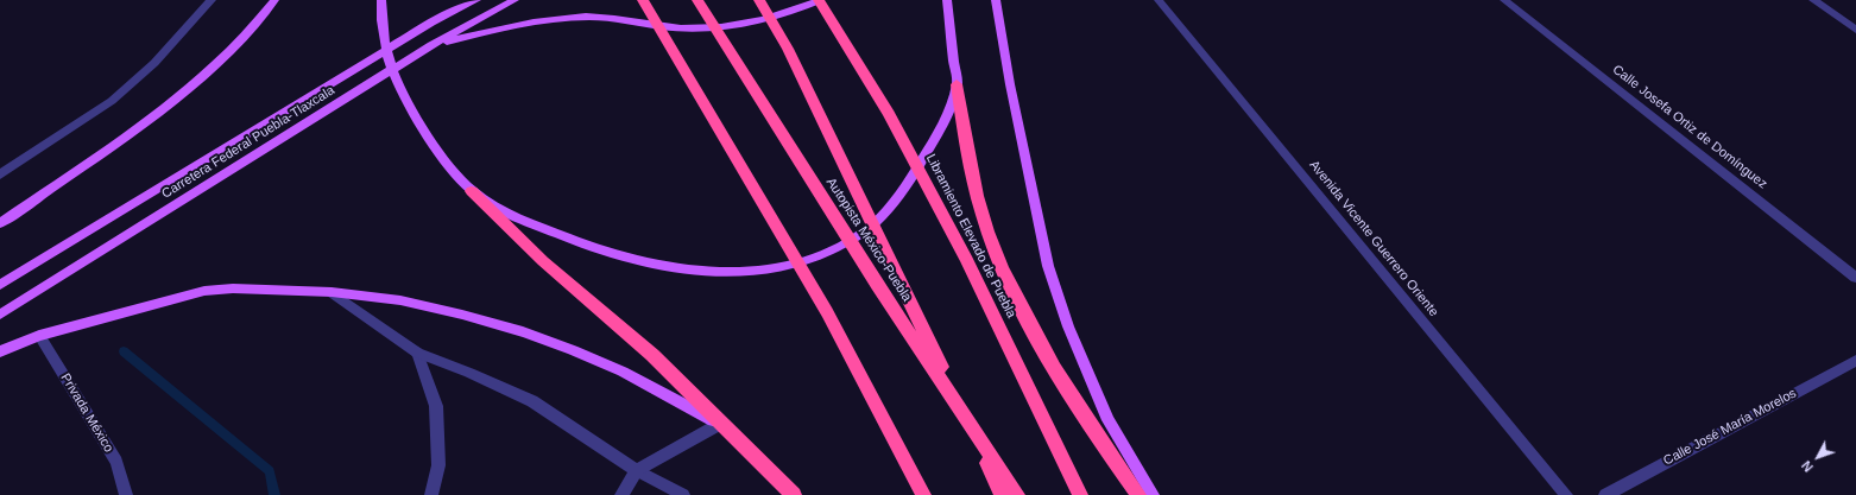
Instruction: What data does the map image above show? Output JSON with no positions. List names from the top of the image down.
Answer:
{
  "streets": {
    "highway": ["Libramiento Elevado de Puebla", "Autopista México-Puebla"],
    "main road": ["Carretera Federal Puebla-Tlaxcala"],
    "street": [
      "Calle Josefa Ortiz de Domínguez",
      "Avenida Vicente Guerrero Oriente",
      "Privada México",
      "Calle José María Morelos"
    ]
  },
  "north": "bottom left"
}
